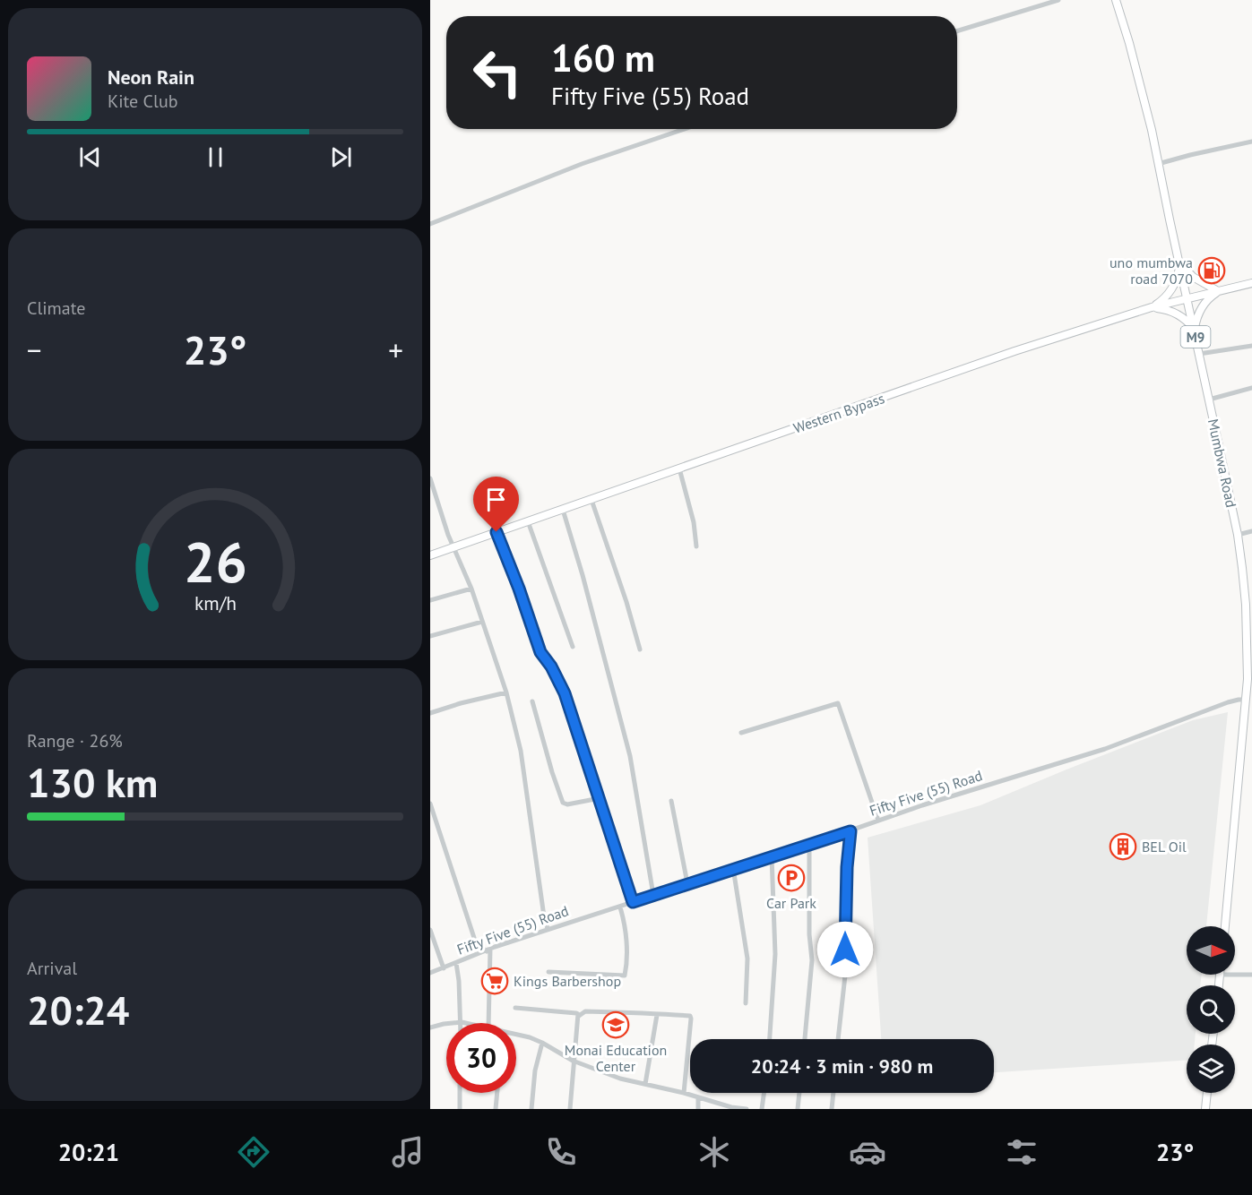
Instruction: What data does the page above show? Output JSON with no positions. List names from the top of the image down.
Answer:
{
  "streets": {
    "main road": ["M9", "Western Bypass", "Mumbwa Road"],
    "street": ["Fifty Five (55) Road"]
  },
  "crossings": [
    ["Western Bypass", "Mumbwa Road"],
    ["Mumbwa Road", "Fifty Five (55) Road"]
  ],
  "places": {
    "fuel station": ["uno mumbwa road 7070"],
    "building": ["BEL Oil"],
    "parking": ["Car Park"],
    "supermarket": ["Kings Barbershop"],
    "school or university": ["Monai Education Center"]
  },
  "north": "right",
  "page": {
    "turn": ["160 m", "Fifty Five (55) Road"],
    "song": ["Neon Rain", "Kite Club"],
    "tile": [
      "Climate",
      ["Range · 26%", "130 km"],
      ["Arrival", "20:24"]
    ],
    "heat": ["−", "23°", "+"],
    "limit": "30",
    "trip": "20:24 · 3 min · 980 m",
    "tabs": ["20:21", "23°"],
    "gauge": ["26", "km/h"]
  }
}
